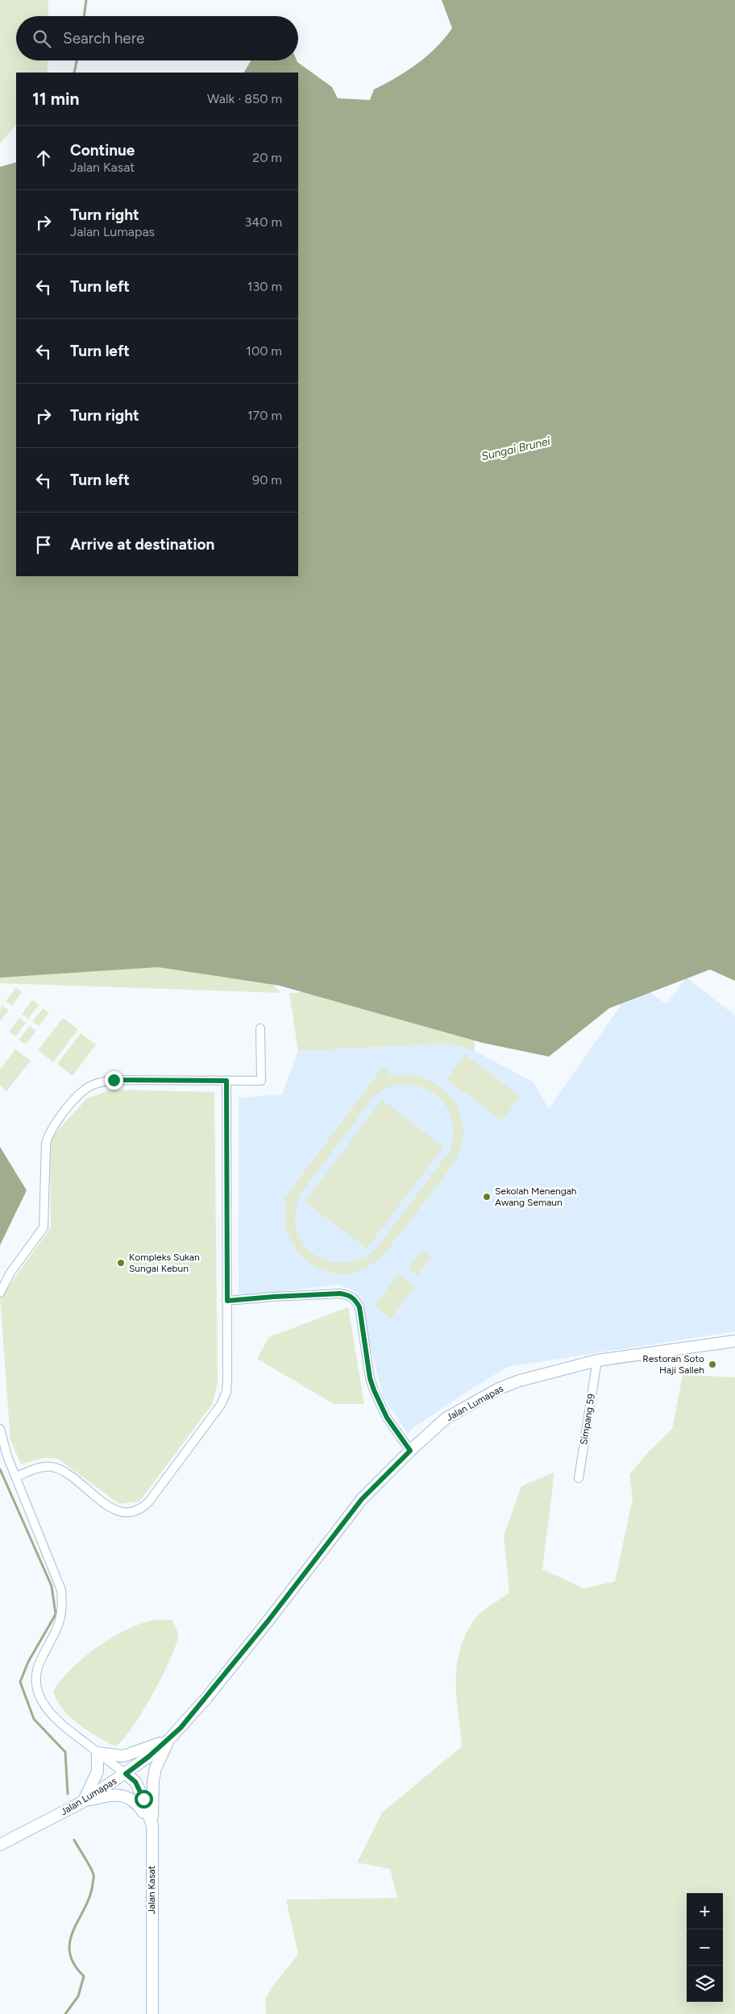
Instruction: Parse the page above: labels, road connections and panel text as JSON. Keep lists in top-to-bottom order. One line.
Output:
{"streets":{"main road":["Jalan Lumapas","Jalan Kasat"],"street":["Simpang 59"]},"crossings":[["Jalan Lumapas","Simpang 59"],["Jalan Lumapas","Jalan Kasat"]],"water":["Sungai Brunei"],"places":["Sekolah Menengah Awang Semaun","Kompleks Sukan Sungai Kebun","Restoran Soto Haji Salleh"],"page":{"search":"Search here","heading":["11 min","Walk · 850 m"],"list":[["Continue","Jalan Kasat","20 m"],["Turn right","Jalan Lumapas","340 m"],["Turn left","130 m"],["Turn left","100 m"],["Turn right","170 m"],["Turn left","90 m"],"Arrive at destination"],"map_buttons":["+","−"]}}
